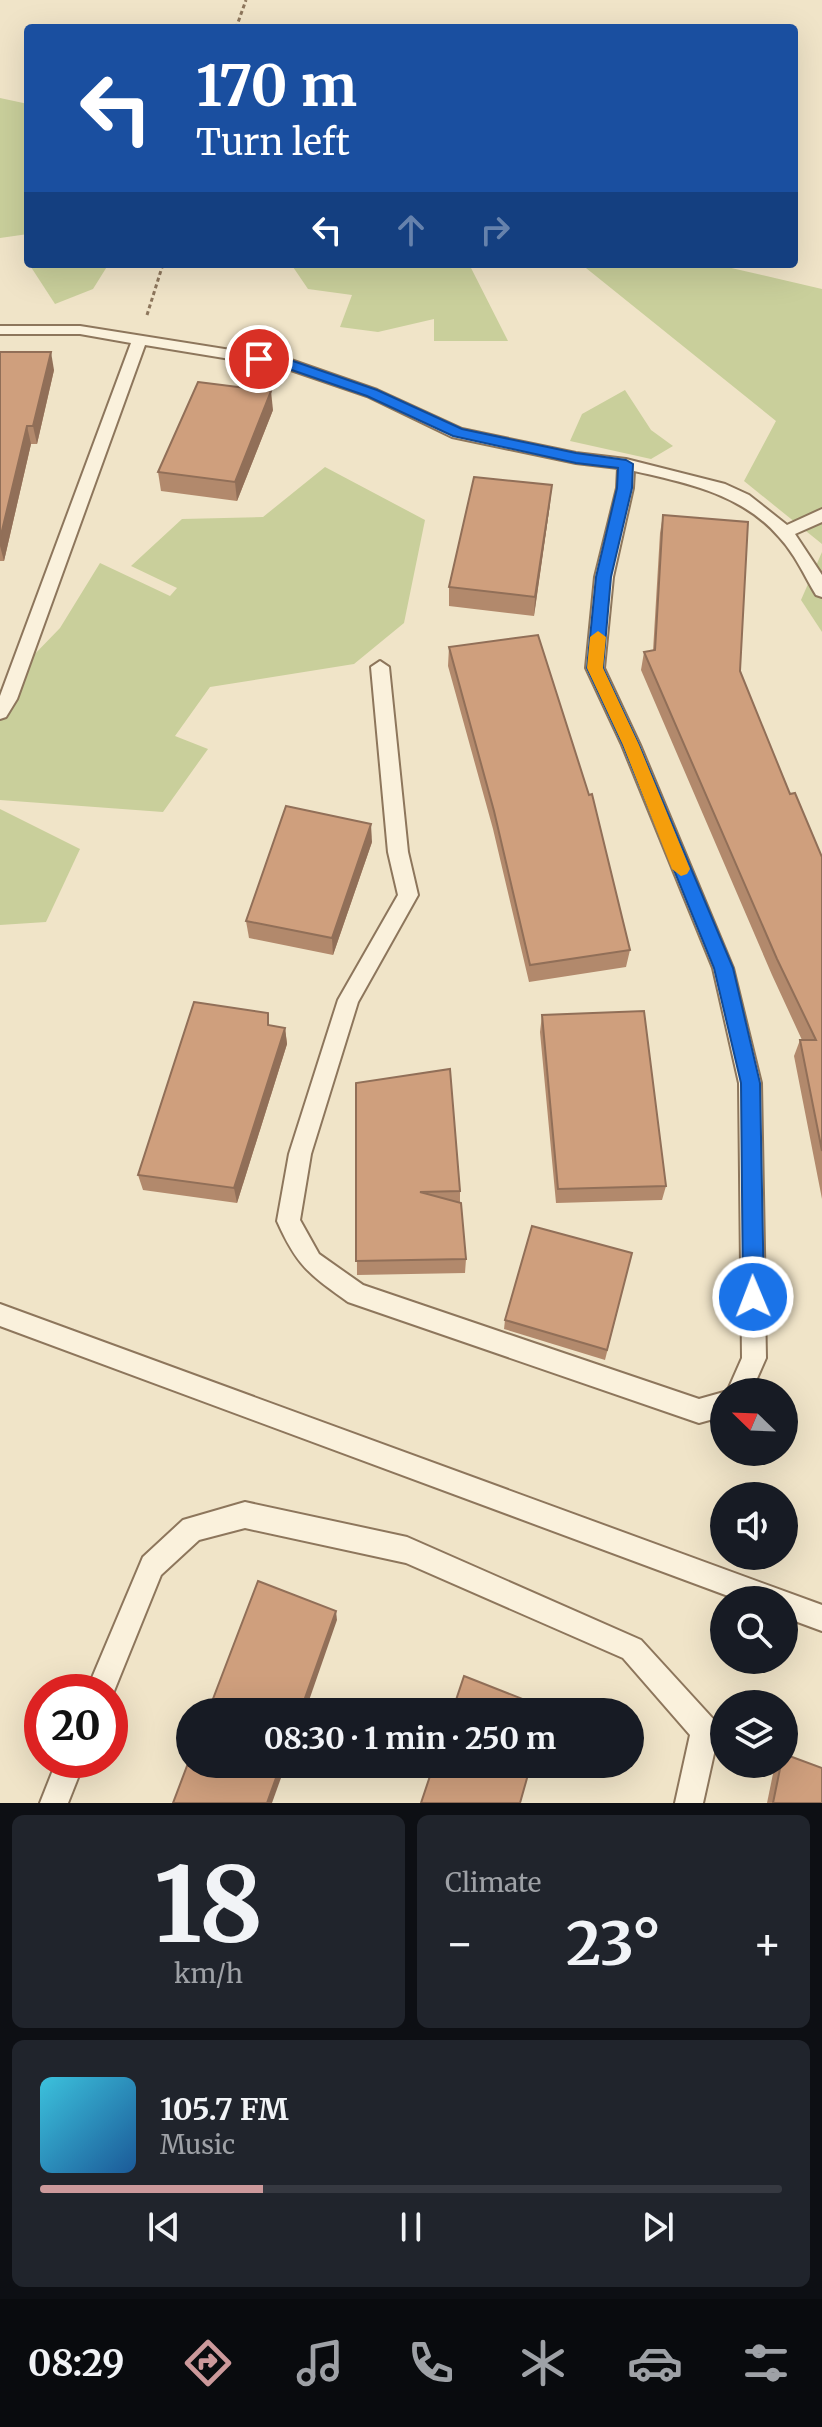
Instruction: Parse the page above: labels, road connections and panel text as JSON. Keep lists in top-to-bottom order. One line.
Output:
{"north":"top left","page":{"turn":["170 m","Turn left"],"limit":"20","trip":"08:30 · 1 min · 250 m","tile":[["18","km/h"],"Climate"],"heat":["−","23°","+"],"song":["105.7 FM","Music"],"tabs":"08:29"}}
